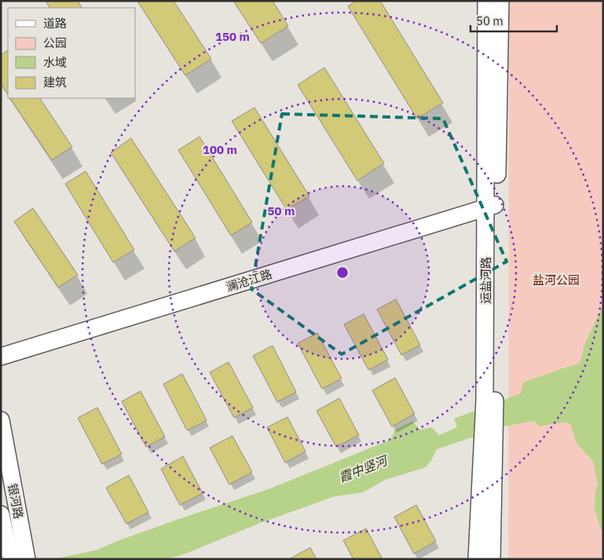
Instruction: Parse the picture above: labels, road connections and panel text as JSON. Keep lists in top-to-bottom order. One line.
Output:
{"streets":{"main road":["澜沧江路","运盐河路","银河路"]},"crossings":[["澜沧江路","运盐河路"]],"water":["霞中竖河"],"parks":["盐河公园"],"legend":["道路","公园","水域","建筑"],"scale_bar":"50 m","rings":["150 m","100 m","50 m"]}
